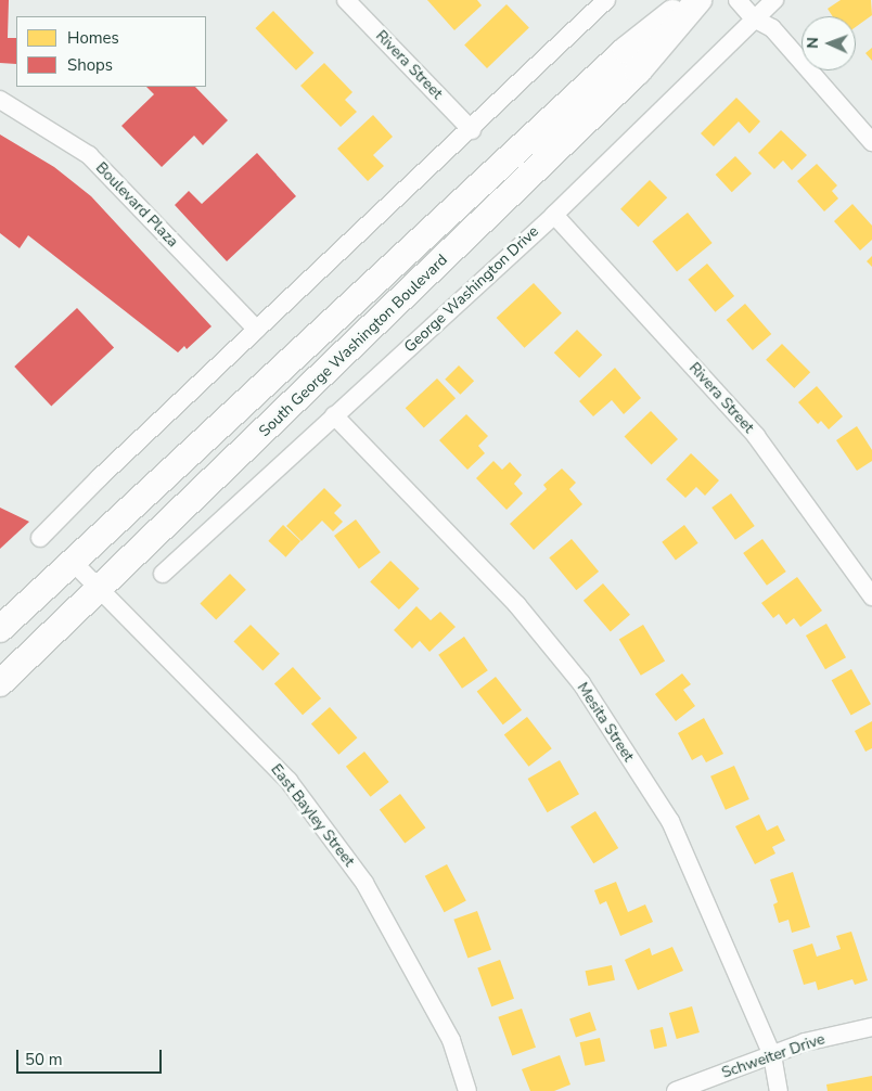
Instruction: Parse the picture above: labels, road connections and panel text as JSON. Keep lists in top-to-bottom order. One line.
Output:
{"streets":{"street":["Rivera Street","Boulevard Plaza","George Washington Drive","South George Washington Boulevard","Mesita Street","East Bayley Street","Schweiter Drive"]},"crossings":[["Rivera Street","George Washington Drive"],["George Washington Drive","Mesita Street"],["South George Washington Boulevard","East Bayley Street"],["Mesita Street","Schweiter Drive"]],"legend":["Homes","Shops"],"scale_bar":"50 m","north":"left"}
